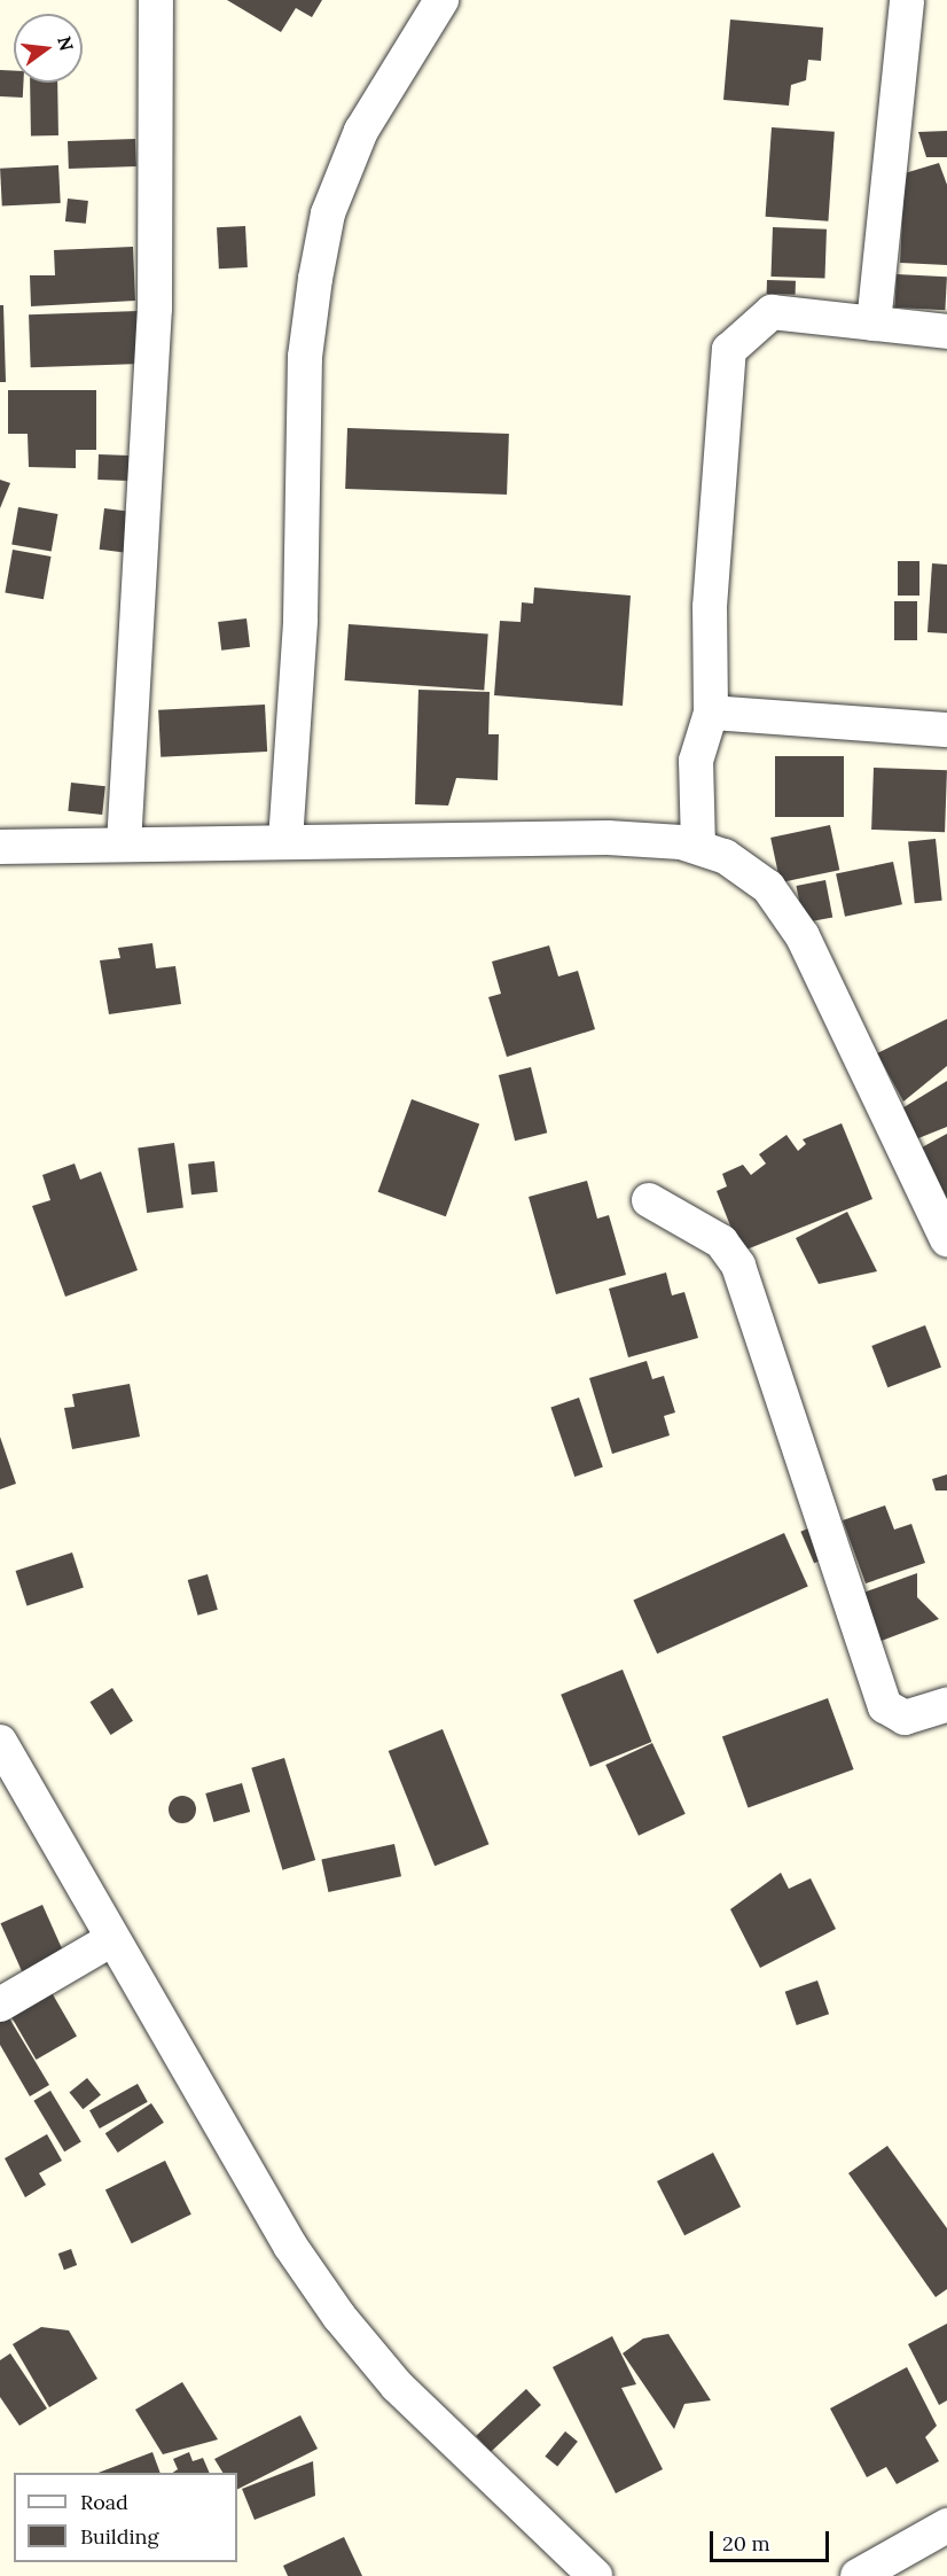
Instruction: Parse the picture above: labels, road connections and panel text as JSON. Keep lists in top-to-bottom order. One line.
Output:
{"legend":["Road","Building"],"scale_bar":"20 m","north":"right"}
